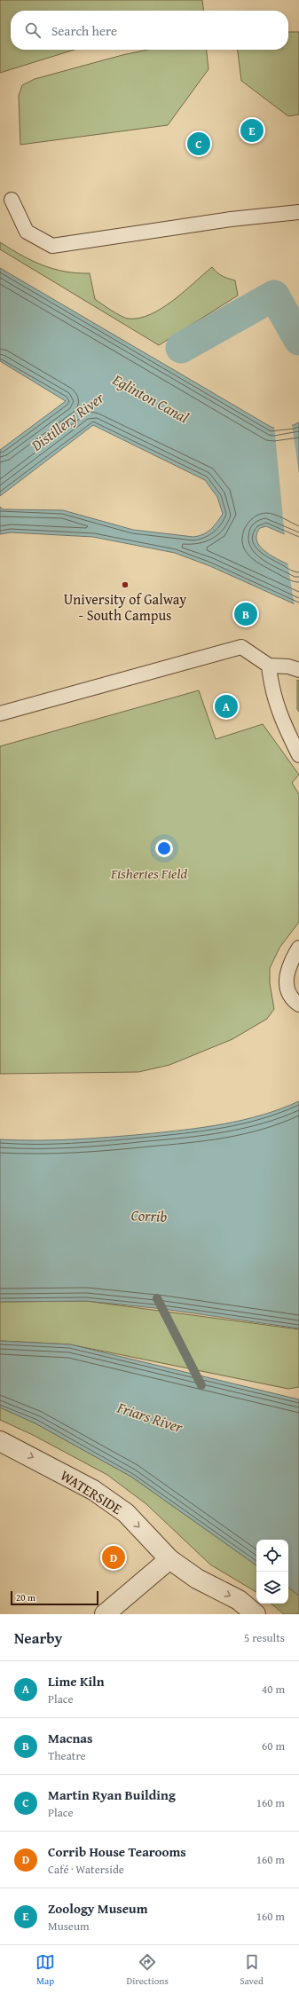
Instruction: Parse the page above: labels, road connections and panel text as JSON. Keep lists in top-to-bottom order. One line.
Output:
{"streets":{"street":["WATERSIDE"]},"one_way":["WATERSIDE"],"water":["Eglinton Canal","Distillery River","Corrib","Friars River"],"parks":["Fisheries Field"],"places":["University of Galway - South Campus"],"scale_bar":"20 m","page":{"search":"Search here","pins":["E","C","B","A","D"],"scale":"20 m","heading":["Nearby","5 results"],"list":[{"mark":"A","name":"Lime Kiln","note":"Place","value":"40 m"},{"mark":"B","name":"Macnas","note":"Theatre","value":"60 m"},{"mark":"C","name":"Martin Ryan Building","note":"Place","value":"160 m"},{"mark":"D","name":"Corrib House Tearooms","note":"Café · Waterside","value":"160 m"},{"mark":"E","name":"Zoology Museum","note":"Museum","value":"160 m"}],"nav":["Map","Directions","Saved"]}}
